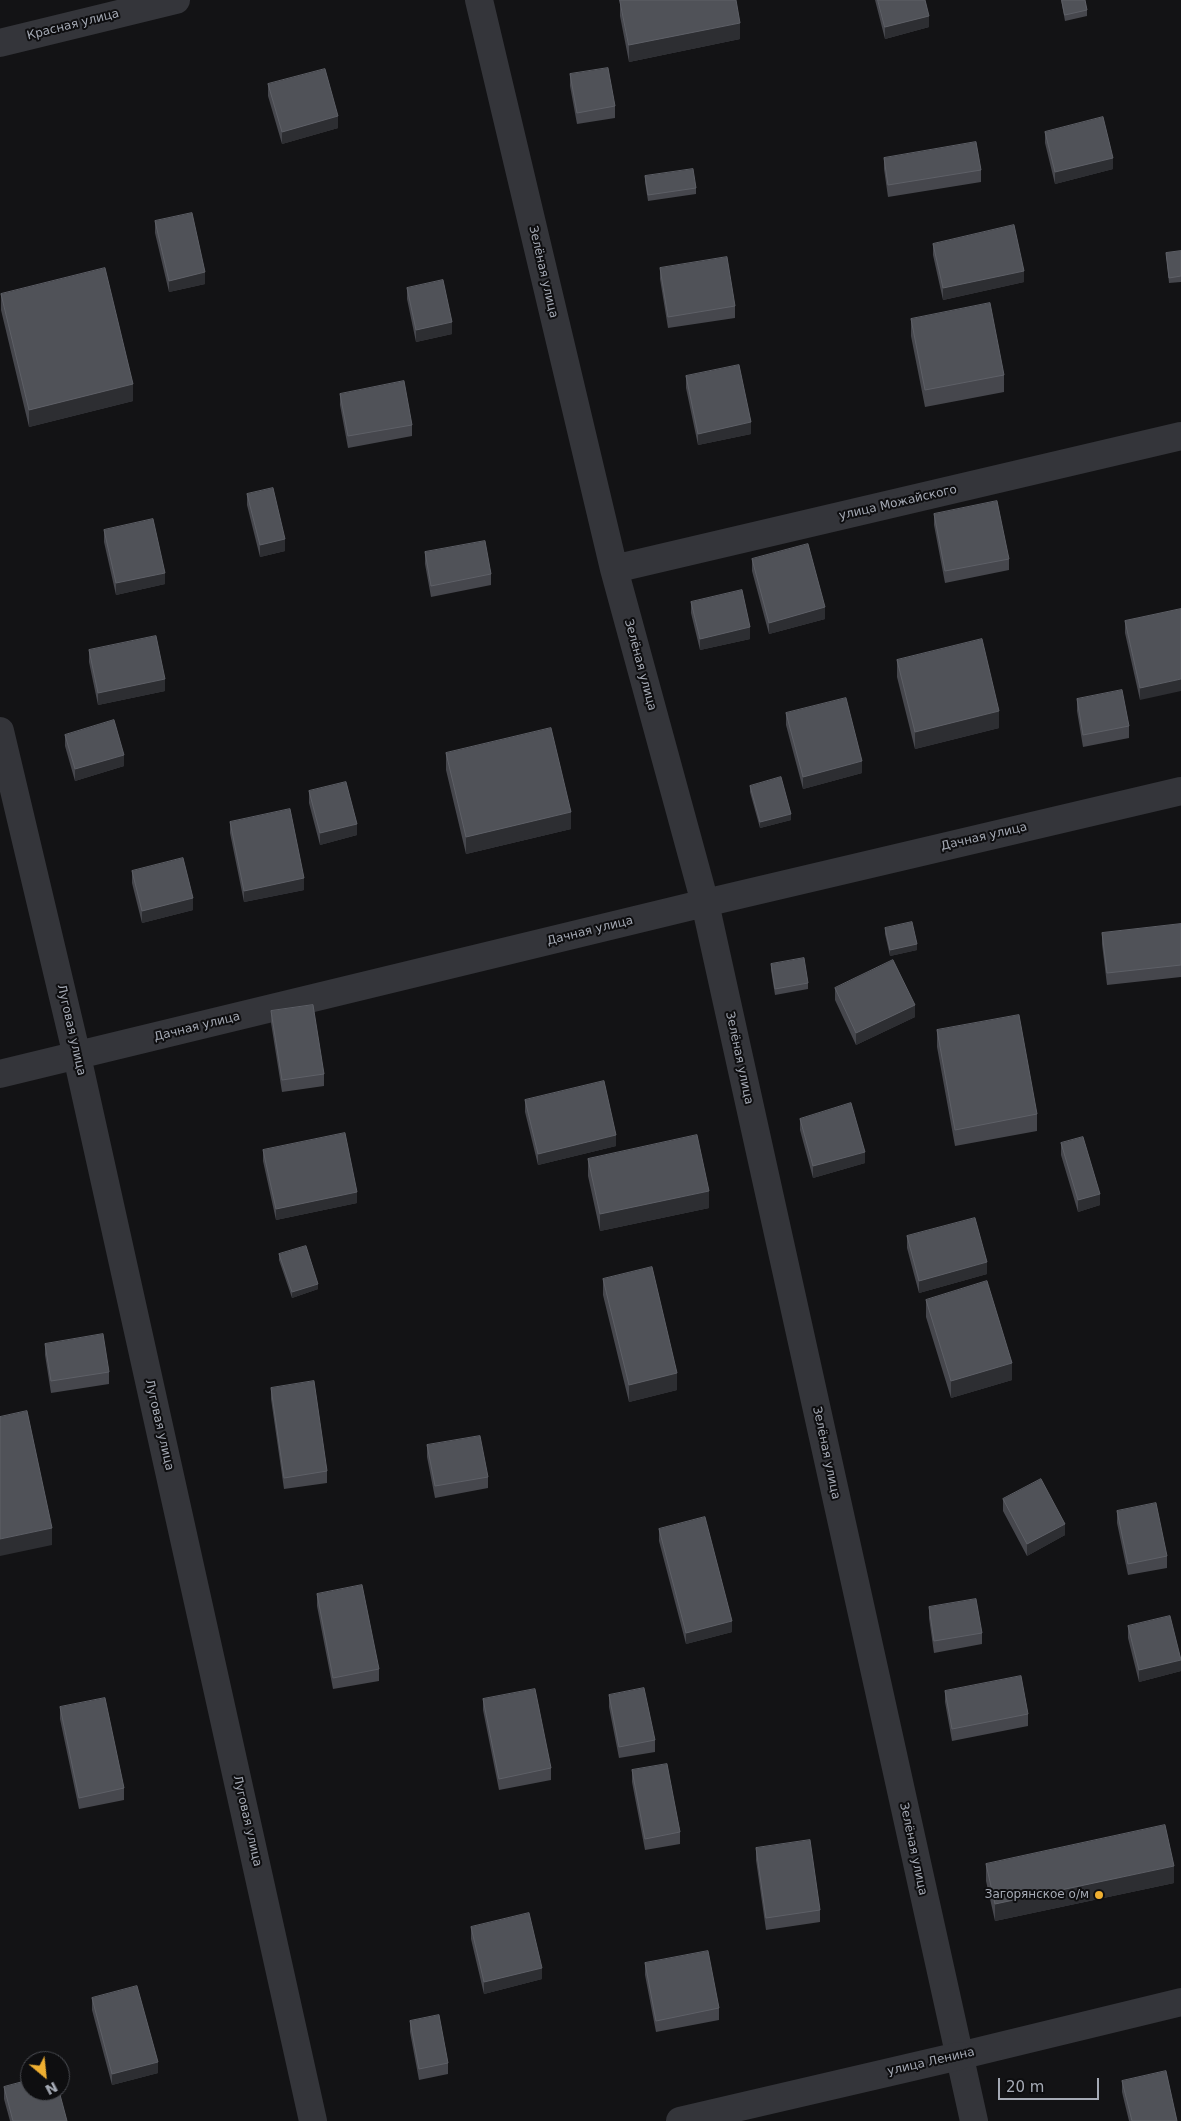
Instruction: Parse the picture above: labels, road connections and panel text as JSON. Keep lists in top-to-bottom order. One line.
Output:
{"streets":{"street":["Красная улица","Зелёная улица","улица Можайского","Дачная улица","Луговая улица","улица Ленина"]},"crossings":[["Зелёная улица","улица Можайского"],["Зелёная улица","Дачная улица"],["Зелёная улица","улица Ленина"],["Дачная улица","Луговая улица"]],"places":["Загорянское о/м"],"scale_bar":"20 m","north":"bottom right"}
